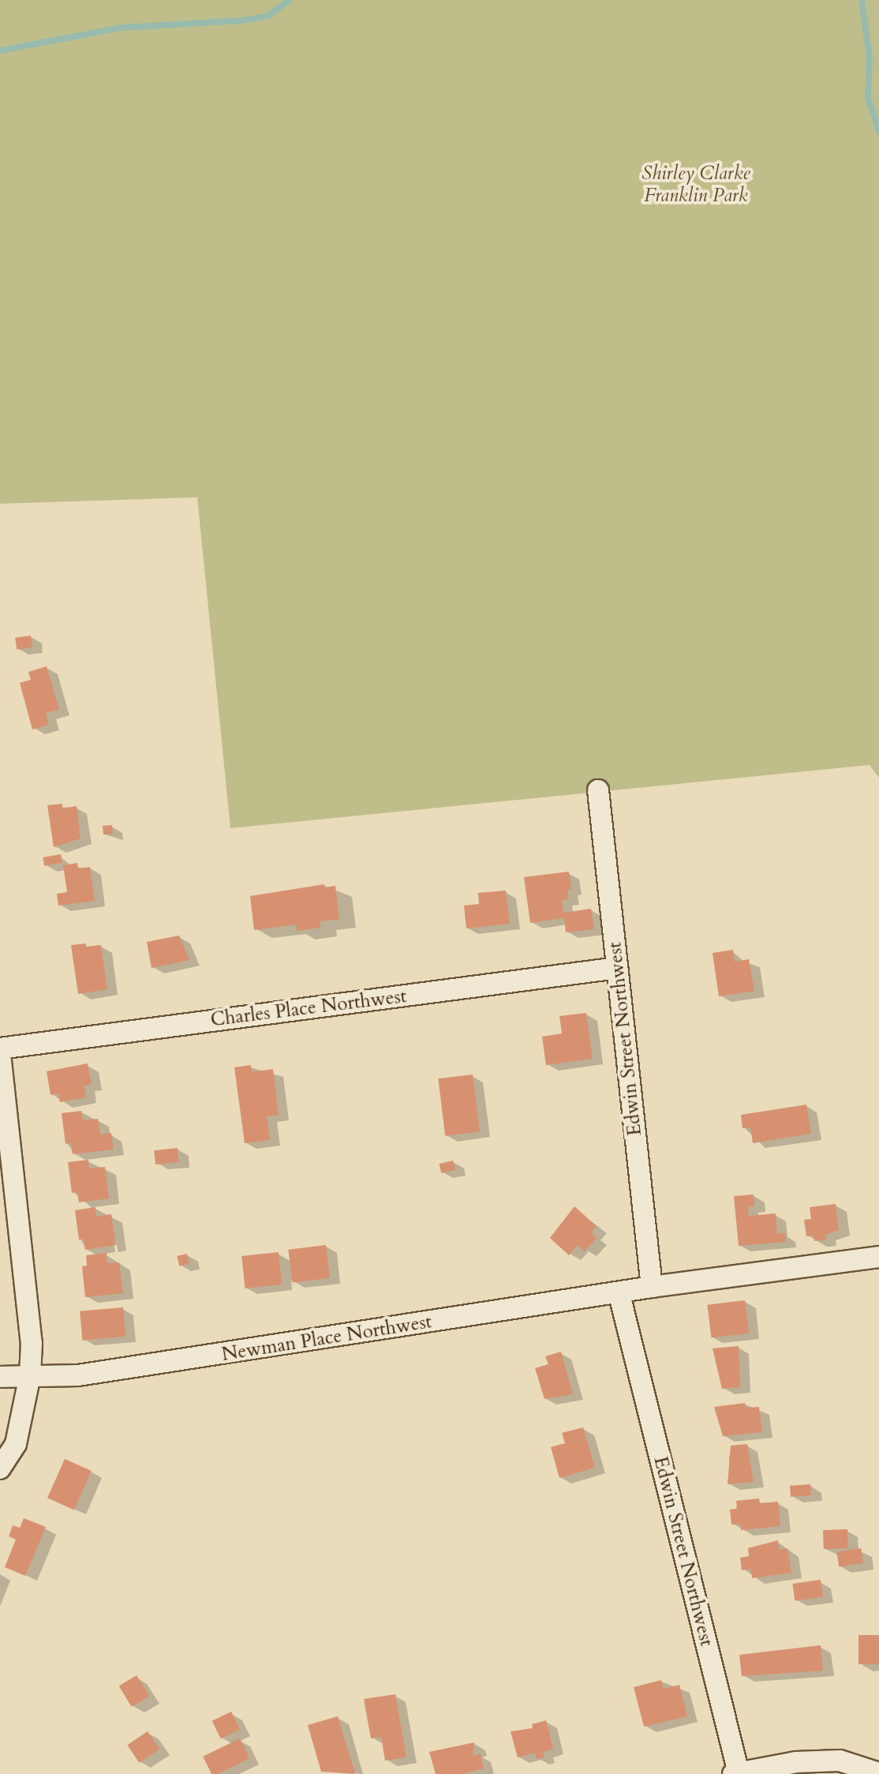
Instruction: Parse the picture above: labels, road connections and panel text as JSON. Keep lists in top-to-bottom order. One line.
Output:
{"streets":{"street":["Charles Place Northwest","Edwin Street Northwest","Newman Place Northwest"]},"crossings":[["Charles Place Northwest","Edwin Street Northwest"],["Edwin Street Northwest","Newman Place Northwest"]],"parks":["Shirley Clarke Franklin Park"]}
